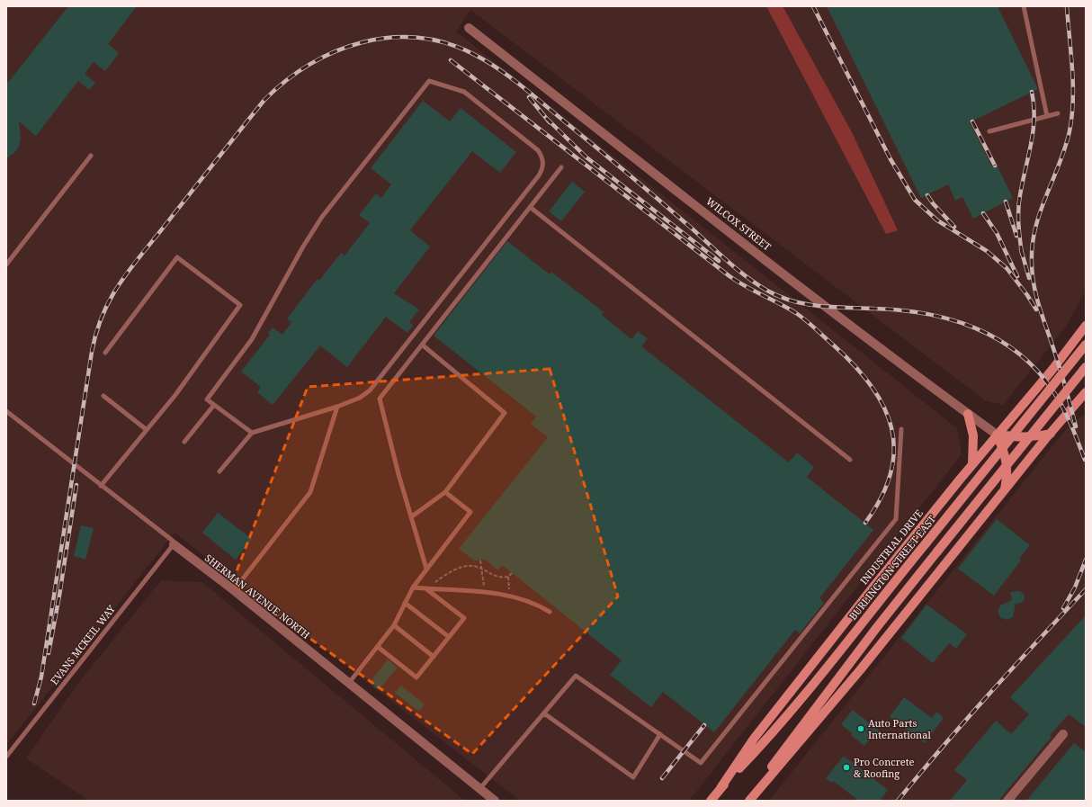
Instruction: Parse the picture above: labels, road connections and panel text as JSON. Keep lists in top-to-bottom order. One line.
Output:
{"streets":{"street":["WILCOX STREET","INDUSTRIAL DRIVE","BURLINGTON STREET EAST","SHERMAN AVENUE NORTH"],"lane":["EVANS MCKEIL WAY"]},"crossings":[["WILCOX STREET","INDUSTRIAL DRIVE"],["INDUSTRIAL DRIVE","BURLINGTON STREET EAST"],["SHERMAN AVENUE NORTH","EVANS MCKEIL WAY"]],"places":["Auto Parts International","Pro Concrete & Roofing"]}
